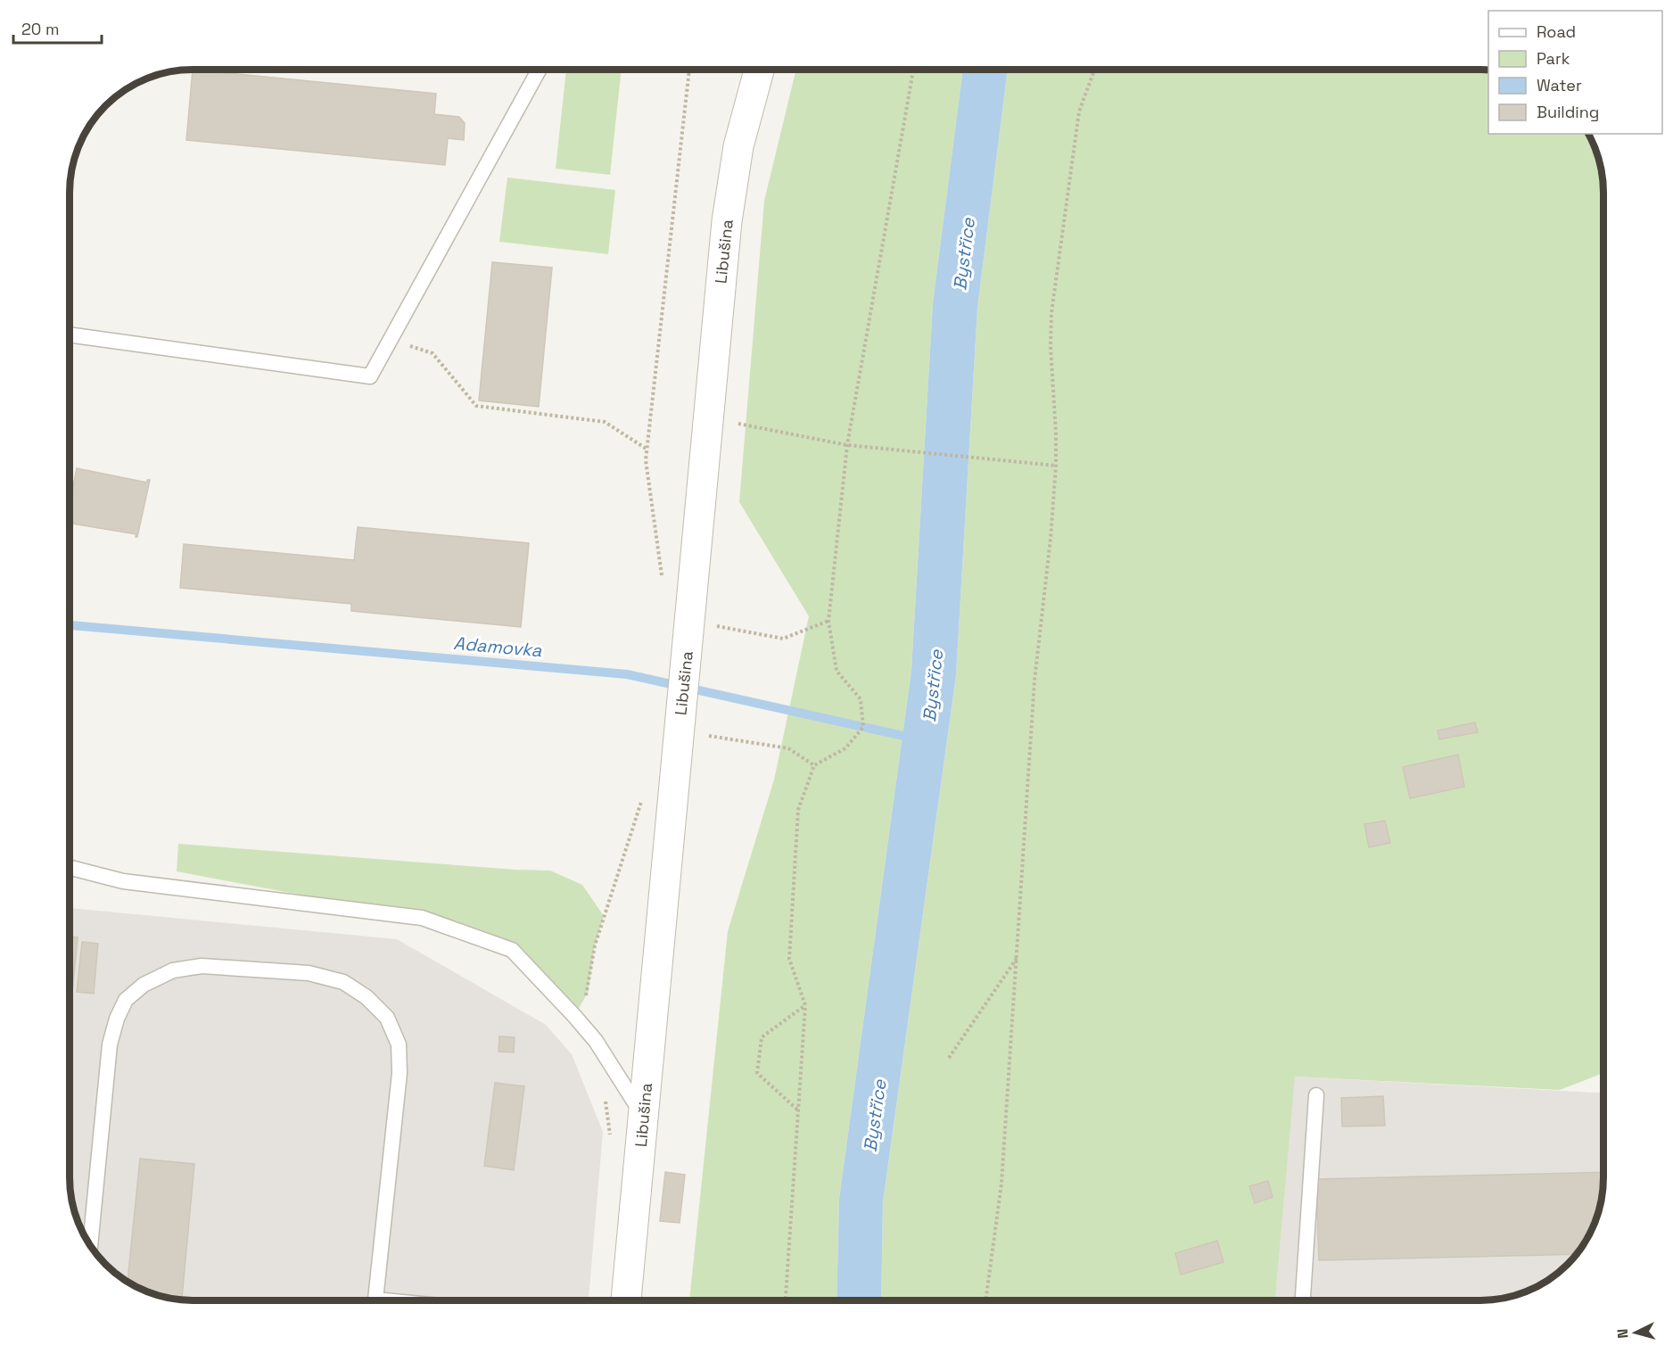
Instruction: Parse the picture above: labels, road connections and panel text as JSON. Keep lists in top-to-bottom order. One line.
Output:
{"streets":{"street":["Libušina"]},"water":["Bystřice","Adamovka"],"legend":["Road","Park","Water","Building"],"scale_bar":"20 m","north":"left"}
